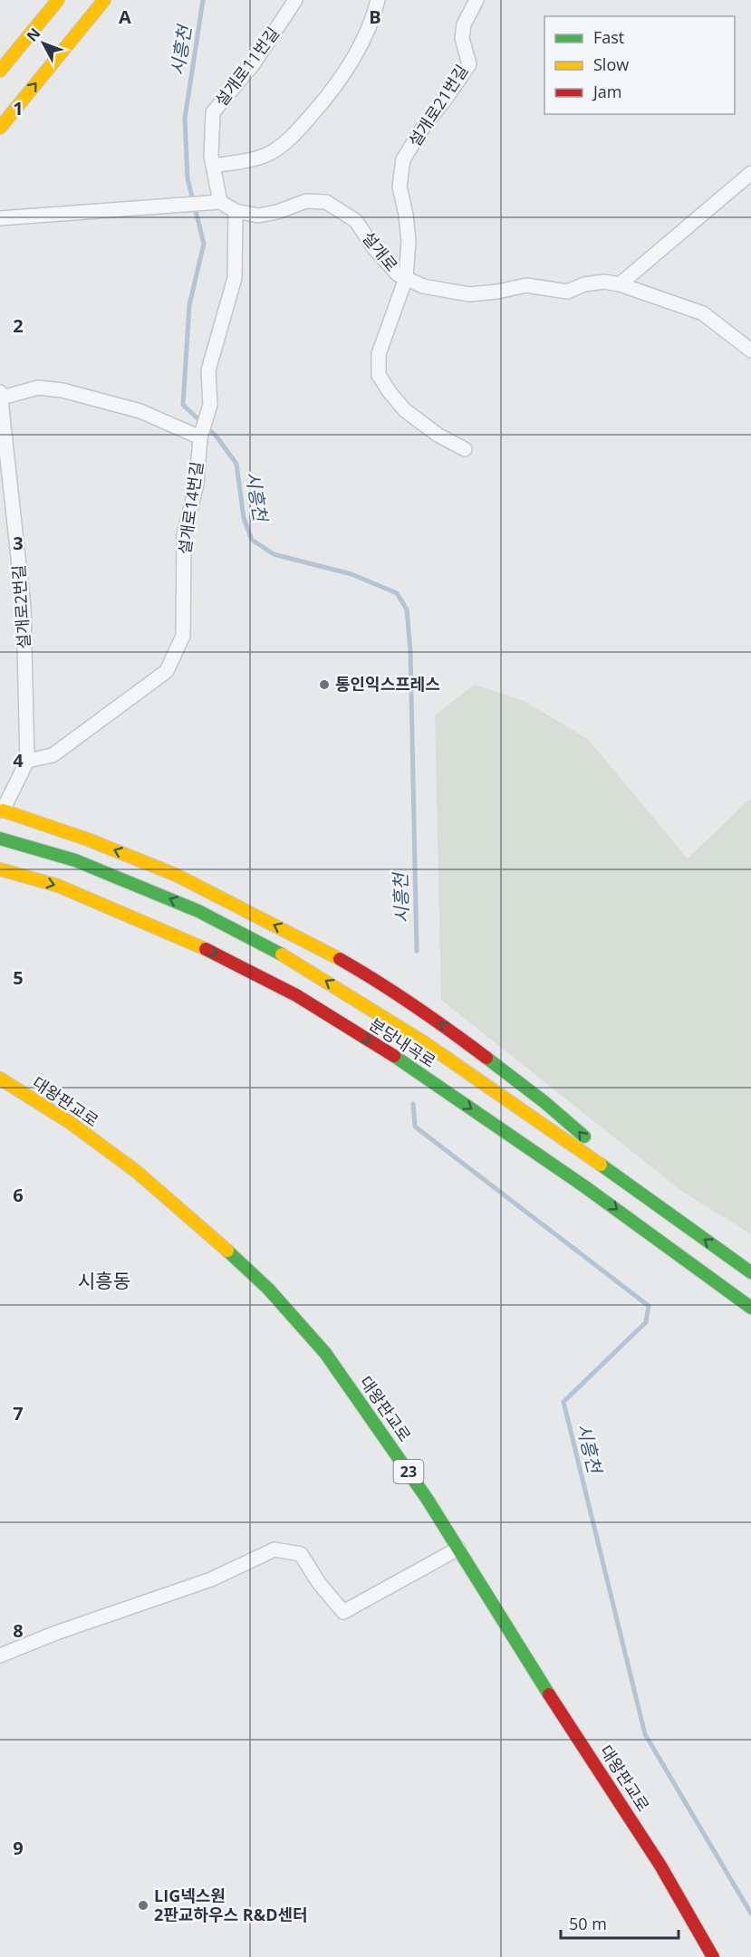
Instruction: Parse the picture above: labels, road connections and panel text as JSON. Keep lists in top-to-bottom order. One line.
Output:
{"streets":{"main road":["분당내곡로","대왕판교로","23"],"street":["설개로11번길","설개로21번길","설개로","설개로14번길","설개로2번길"]},"crossings":[["설개로11번길","설개로"],["설개로21번길","설개로"],["설개로","설개로14번길"],["설개로14번길","설개로2번길"]],"districts":["시흥동"],"water":["시흥천"],"places":["통인익스프레스","LIG넥스원 2판교하우스 R&D센터"],"legend":["Fast","Slow","Jam"],"scale_bar":"50 m","north":"top left","grid":{"columns":["A","B"],"rows":["1","2","3","4","5","6","7","8","9"]}}
